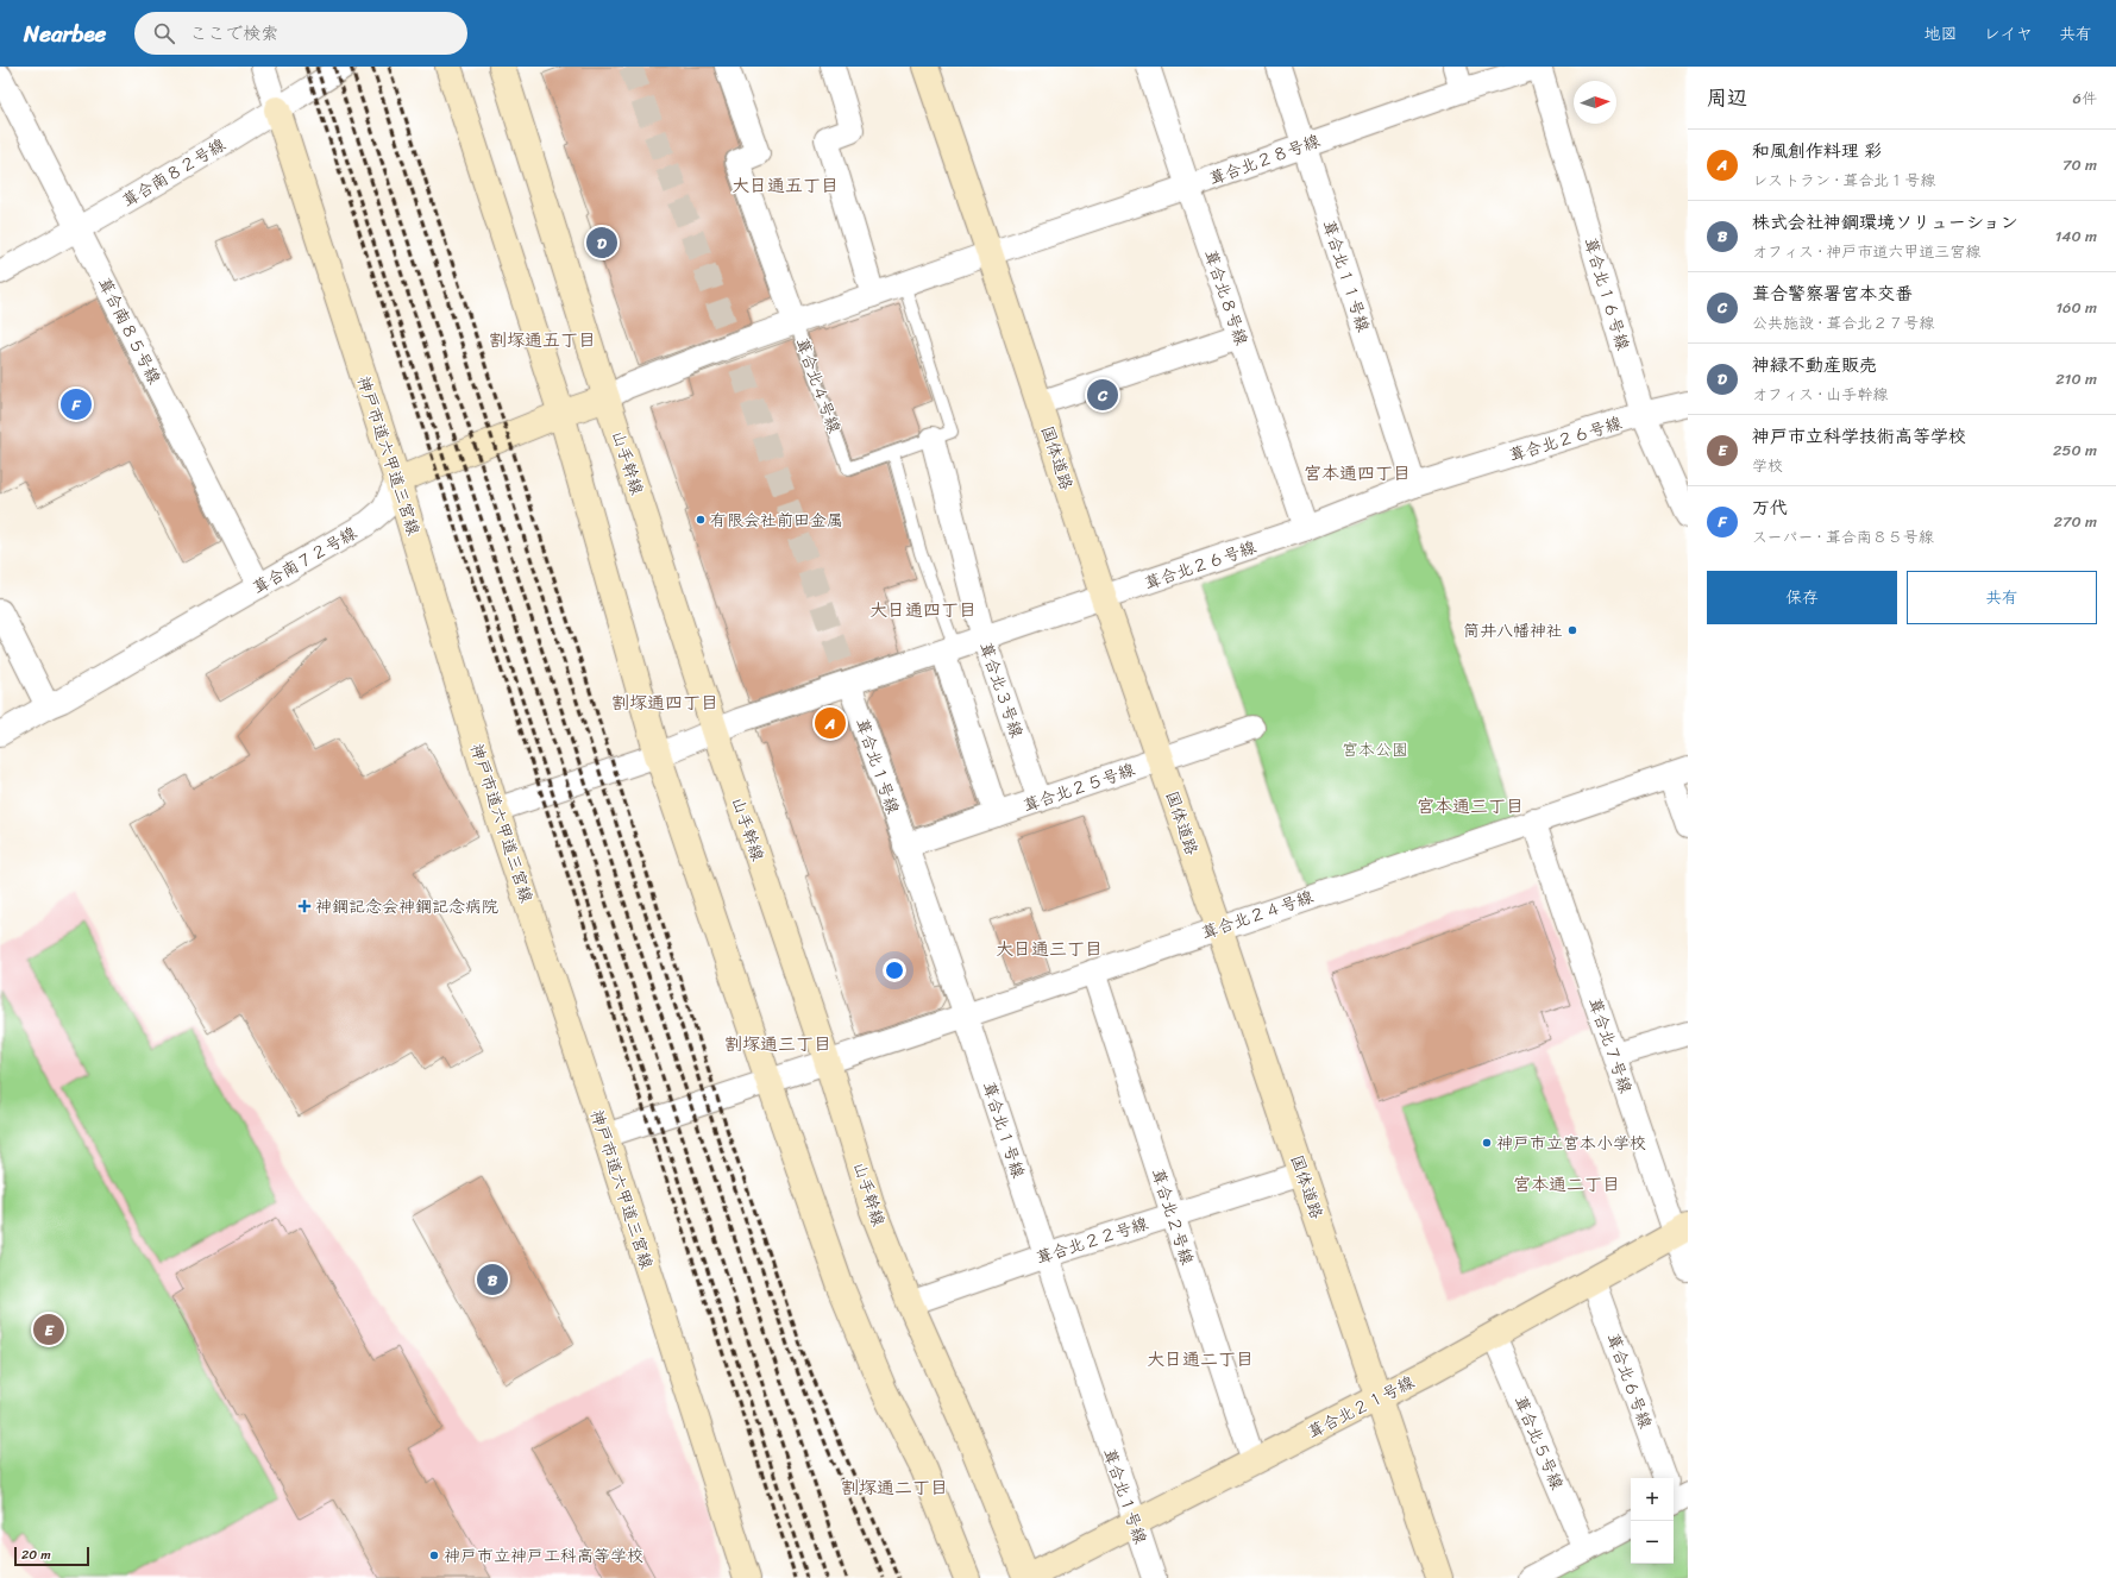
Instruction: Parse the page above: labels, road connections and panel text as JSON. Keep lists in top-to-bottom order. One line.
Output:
{"streets":{"street":["葺合北２８号線","葺合南８２号線","葺合北１１号線","葺合北１６号線","葺合北８号線","葺合南８５号線","葺合北４号線","葺合北２６号線","神戸市道六甲道三宮線","国体道路","山手幹線","葺合南７２号線","葺合北３号線","葺合北１号線","葺合北２５号線","葺合北２４号線","葺合北７号線","葺合北２号線","葺合北２２号線","葺合北６号線","葺合北２１号線","葺合北５号線"]},"crossings":[["葺合北２８号線","葺合北１１号線"],["葺合北２８号線","葺合北１６号線"],["葺合北２８号線","葺合北８号線"],["葺合北２８号線","葺合北４号線"],["葺合北２８号線","国体道路"],["葺合北２８号線","山手幹線"],["葺合南８２号線","葺合南８５号線"],["葺合南８２号線","神戸市道六甲道三宮線"],["葺合北１１号線","葺合北２６号線"],["葺合北１６号線","葺合北２６号線"],["葺合北８号線","葺合北２６号線"],["葺合南８５号線","葺合南７２号線"],["葺合北４号線","葺合北３号線"],["葺合北２６号線","神戸市道六甲道三宮線"],["葺合北２６号線","国体道路"],["葺合北２６号線","山手幹線"],["葺合北２６号線","葺合北３号線"],["葺合北２６号線","葺合北１号線"],["神戸市道六甲道三宮線","葺合南７２号線"],["神戸市道六甲道三宮線","葺合北２４号線"],["国体道路","葺合北２５号線"],["国体道路","葺合北２４号線"],["国体道路","葺合北２２号線"],["国体道路","葺合北２１号線"],["山手幹線","葺合北２４号線"],["山手幹線","葺合北２２号線"],["山手幹線","葺合北２１号線"],["葺合北３号線","葺合北２５号線"],["葺合北１号線","葺合北２５号線"],["葺合北１号線","葺合北２４号線"],["葺合北１号線","葺合北２２号線"],["葺合北１号線","葺合北２１号線"],["葺合北２４号線","葺合北７号線"],["葺合北２４号線","葺合北２号線"],["葺合北７号線","葺合北２１号線"],["葺合北２号線","葺合北２２号線"],["葺合北２号線","葺合北２１号線"],["葺合北６号線","葺合北２１号線"],["葺合北２１号線","葺合北５号線"]],"districts":["大日通五丁目","割塚通五丁目","宮本通四丁目","大日通四丁目","割塚通四丁目","宮本通三丁目","大日通三丁目","割塚通三丁目","宮本通二丁目","大日通二丁目","割塚通二丁目"],"parks":["宮本公園"],"places":{"other":["有限会社前田金属","筒井八幡神社","神戸市立宮本小学校","神戸市立神戸工科高等学校"],"health":["神鋼記念会神鋼記念病院"]},"scale_bar":"20 m","north":"right","page":{"header":"Nearbee","search":"ここで検索","nav":["地図","レイヤ","共有"],"heading":["周辺","6件"],"list":[{"mark":"A","name":"和風創作料理 彩","note":"レストラン · 葺合北１号線","value":"70 m"},{"mark":"B","name":"株式会社神鋼環境ソリューション","note":"オフィス · 神戸市道六甲道三宮線","value":"140 m"},{"mark":"C","name":"葺合警察署宮本交番","note":"公共施設 · 葺合北２７号線","value":"160 m"},{"mark":"D","name":"神緑不動産販売","note":"オフィス · 山手幹線","value":"210 m"},{"mark":"E","name":"神戸市立科学技術高等学校","note":"学校","value":"250 m"},{"mark":"F","name":"万代","note":"スーパー · 葺合南８５号線","value":"270 m"}],"pins":["D","C","F","A","B","E"],"buttons":["保存","共有"],"map_buttons":["+","−"],"scale":"20 m"}}
